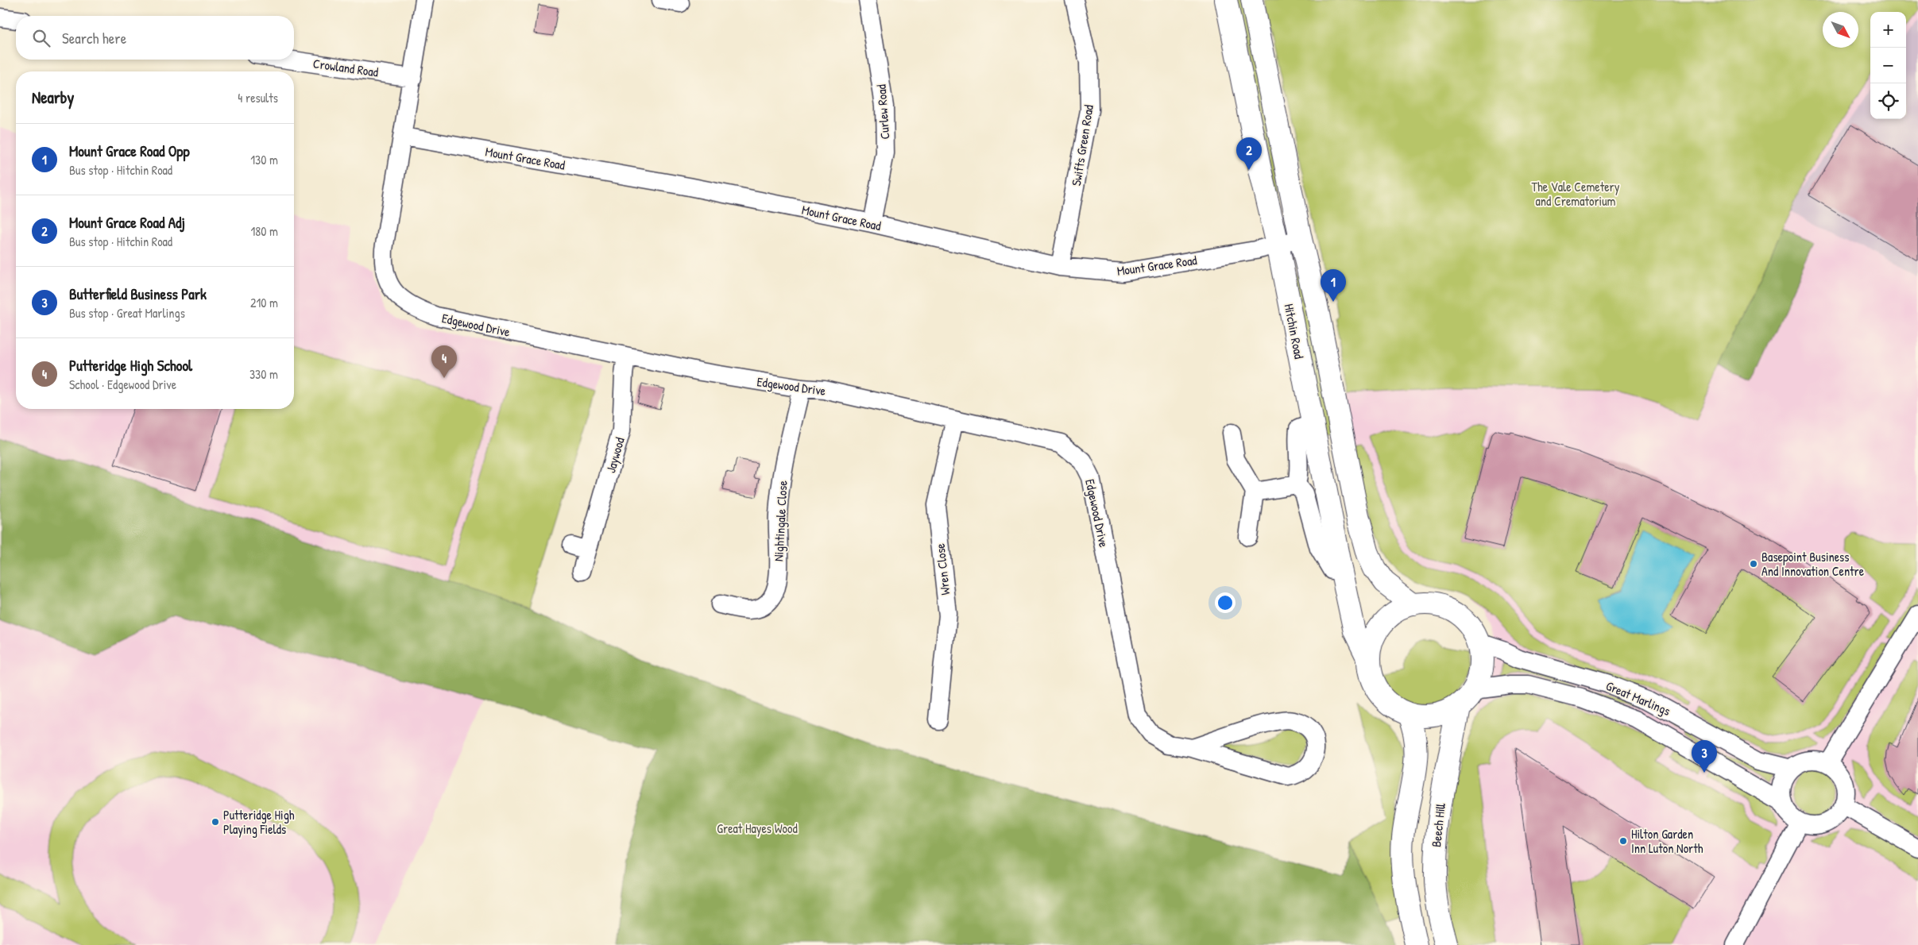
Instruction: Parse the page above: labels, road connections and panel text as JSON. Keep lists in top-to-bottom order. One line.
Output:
{"streets":{"main road":["Hitchin Road","Beech Hill"],"street":["Crowland Road","Curlew Road","Swifts Green Road","Mount Grace Road","Edgewood Drive","Jaywood","Nightingale Close","Wren Close","Great Marlings"]},"crossings":[["Crowland Road","Edgewood Drive"],["Curlew Road","Mount Grace Road"],["Swifts Green Road","Mount Grace Road"],["Mount Grace Road","Edgewood Drive"],["Mount Grace Road","Hitchin Road"],["Edgewood Drive","Jaywood"],["Edgewood Drive","Nightingale Close"],["Edgewood Drive","Wren Close"],["Hitchin Road","Great Marlings"],["Hitchin Road","Beech Hill"],["Great Marlings","Beech Hill"]],"parks":["The Vale Cemetery and Crematorium","Great Hayes Wood"],"places":["Basepoint Business And Innovation Centre","Putteridge High Playing Fields","Hilton Garden Inn Luton North"],"north":"bottom right","page":{"map_buttons":["+","−"],"search":"Search here","heading":["Nearby","4 results"],"list":[{"mark":"1","name":"Mount Grace Road Opp","note":"Bus stop · Hitchin Road","value":"130 m"},{"mark":"2","name":"Mount Grace Road Adj","note":"Bus stop · Hitchin Road","value":"180 m"},{"mark":"3","name":"Butterfield Business Park","note":"Bus stop · Great Marlings","value":"210 m"},{"mark":"4","name":"Putteridge High School","note":"School · Edgewood Drive","value":"330 m"}],"pins":["2","1","4","3"]}}
